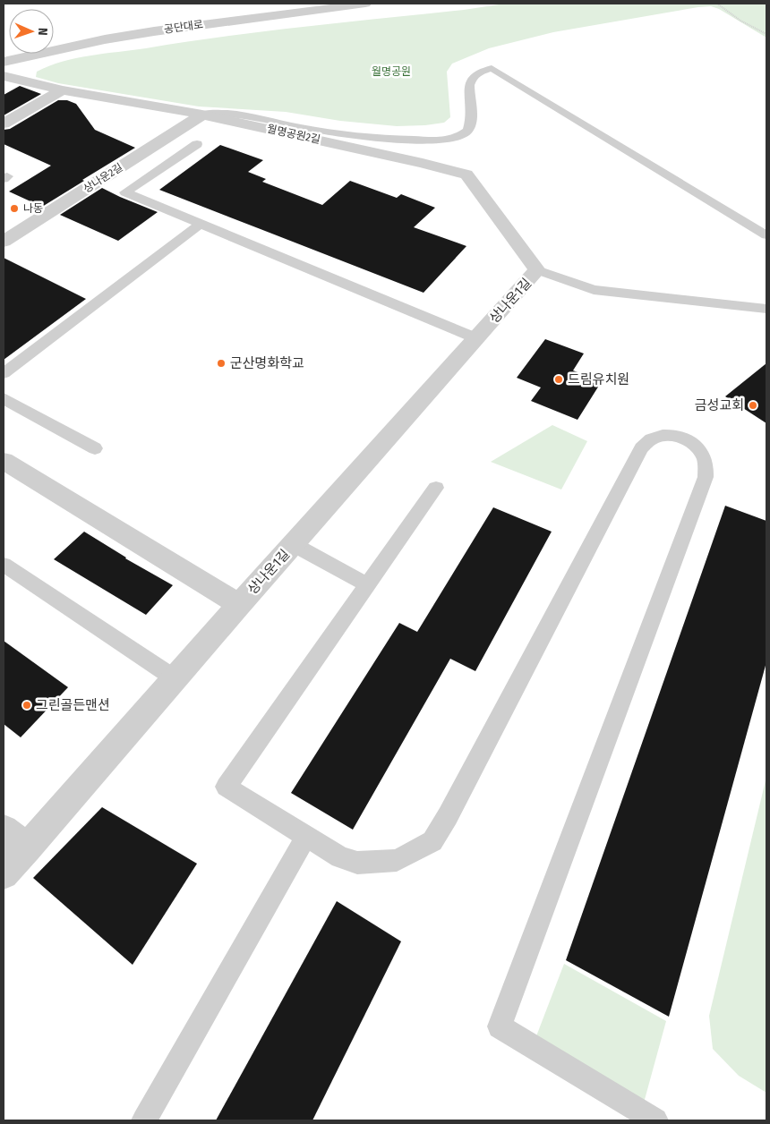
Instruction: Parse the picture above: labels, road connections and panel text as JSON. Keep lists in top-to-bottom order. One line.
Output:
{"streets":{"street":["공단대로","월명공원2길","상나운2길","상나운1길"]},"crossings":[["월명공원2길","상나운2길"],["월명공원2길","상나운1길"]],"parks":["월명공원"],"places":["나동","군산명화학교","드림유치원","금성교회","그린골든맨션"],"north":"right"}
